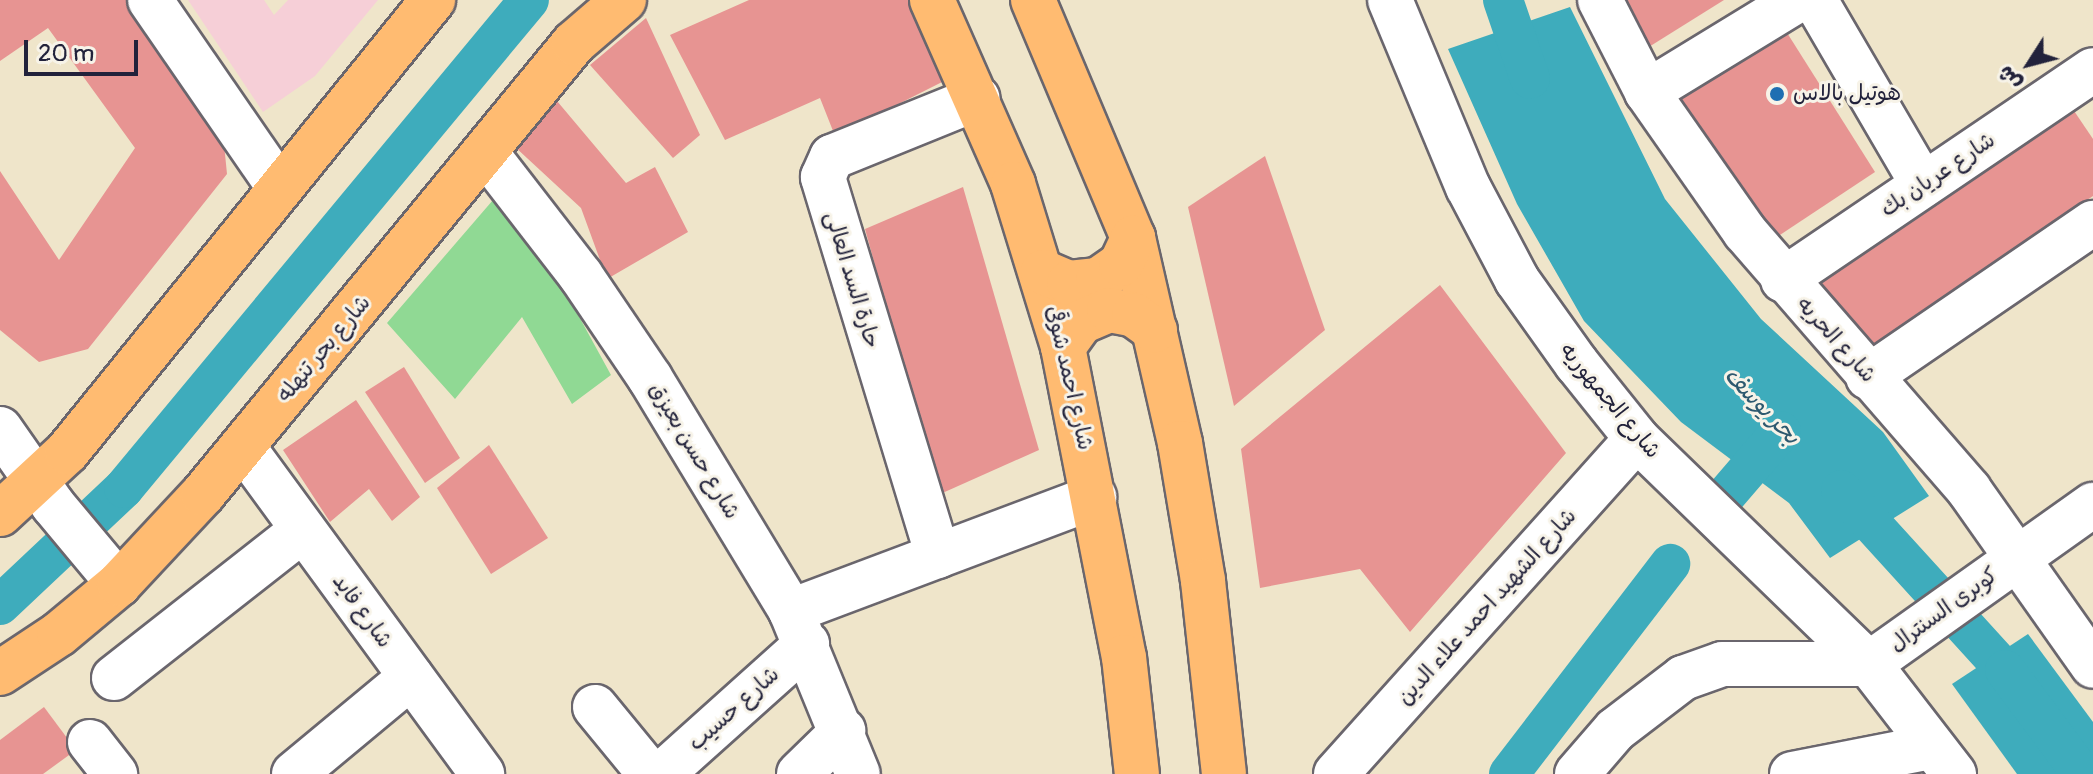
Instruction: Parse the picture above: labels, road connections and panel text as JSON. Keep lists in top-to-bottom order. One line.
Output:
{"streets":{"main road":["شارع بحر تنهله","شارع احمد شوقى"],"street":["شارع عريان بك","حارة السد العالى","شارع الحريه","شارع الجمهوريه","شارع حسن بعيزق","شارع الشهيد احمد علاء الدين","كوبرى السنترال","شارع فايد","شارع حسيب"]},"crossings":[["شارع عريان بك","شارع الحريه"],["حارة السد العالى","شارع احمد شوقى"],["شارع الحريه","كوبرى السنترال"],["شارع بحر تنهله","شارع حسن بعيزق"],["شارع بحر تنهله","شارع فايد"],["شارع الجمهوريه","شارع الشهيد احمد علاء الدين"],["شارع الجمهوريه","كوبرى السنترال"],["شارع حسن بعيزق","شارع حسيب"]],"water":["بحر يوسف"],"places":["هوتيل بالاس"],"scale_bar":"20 m","north":"bottom left"}
